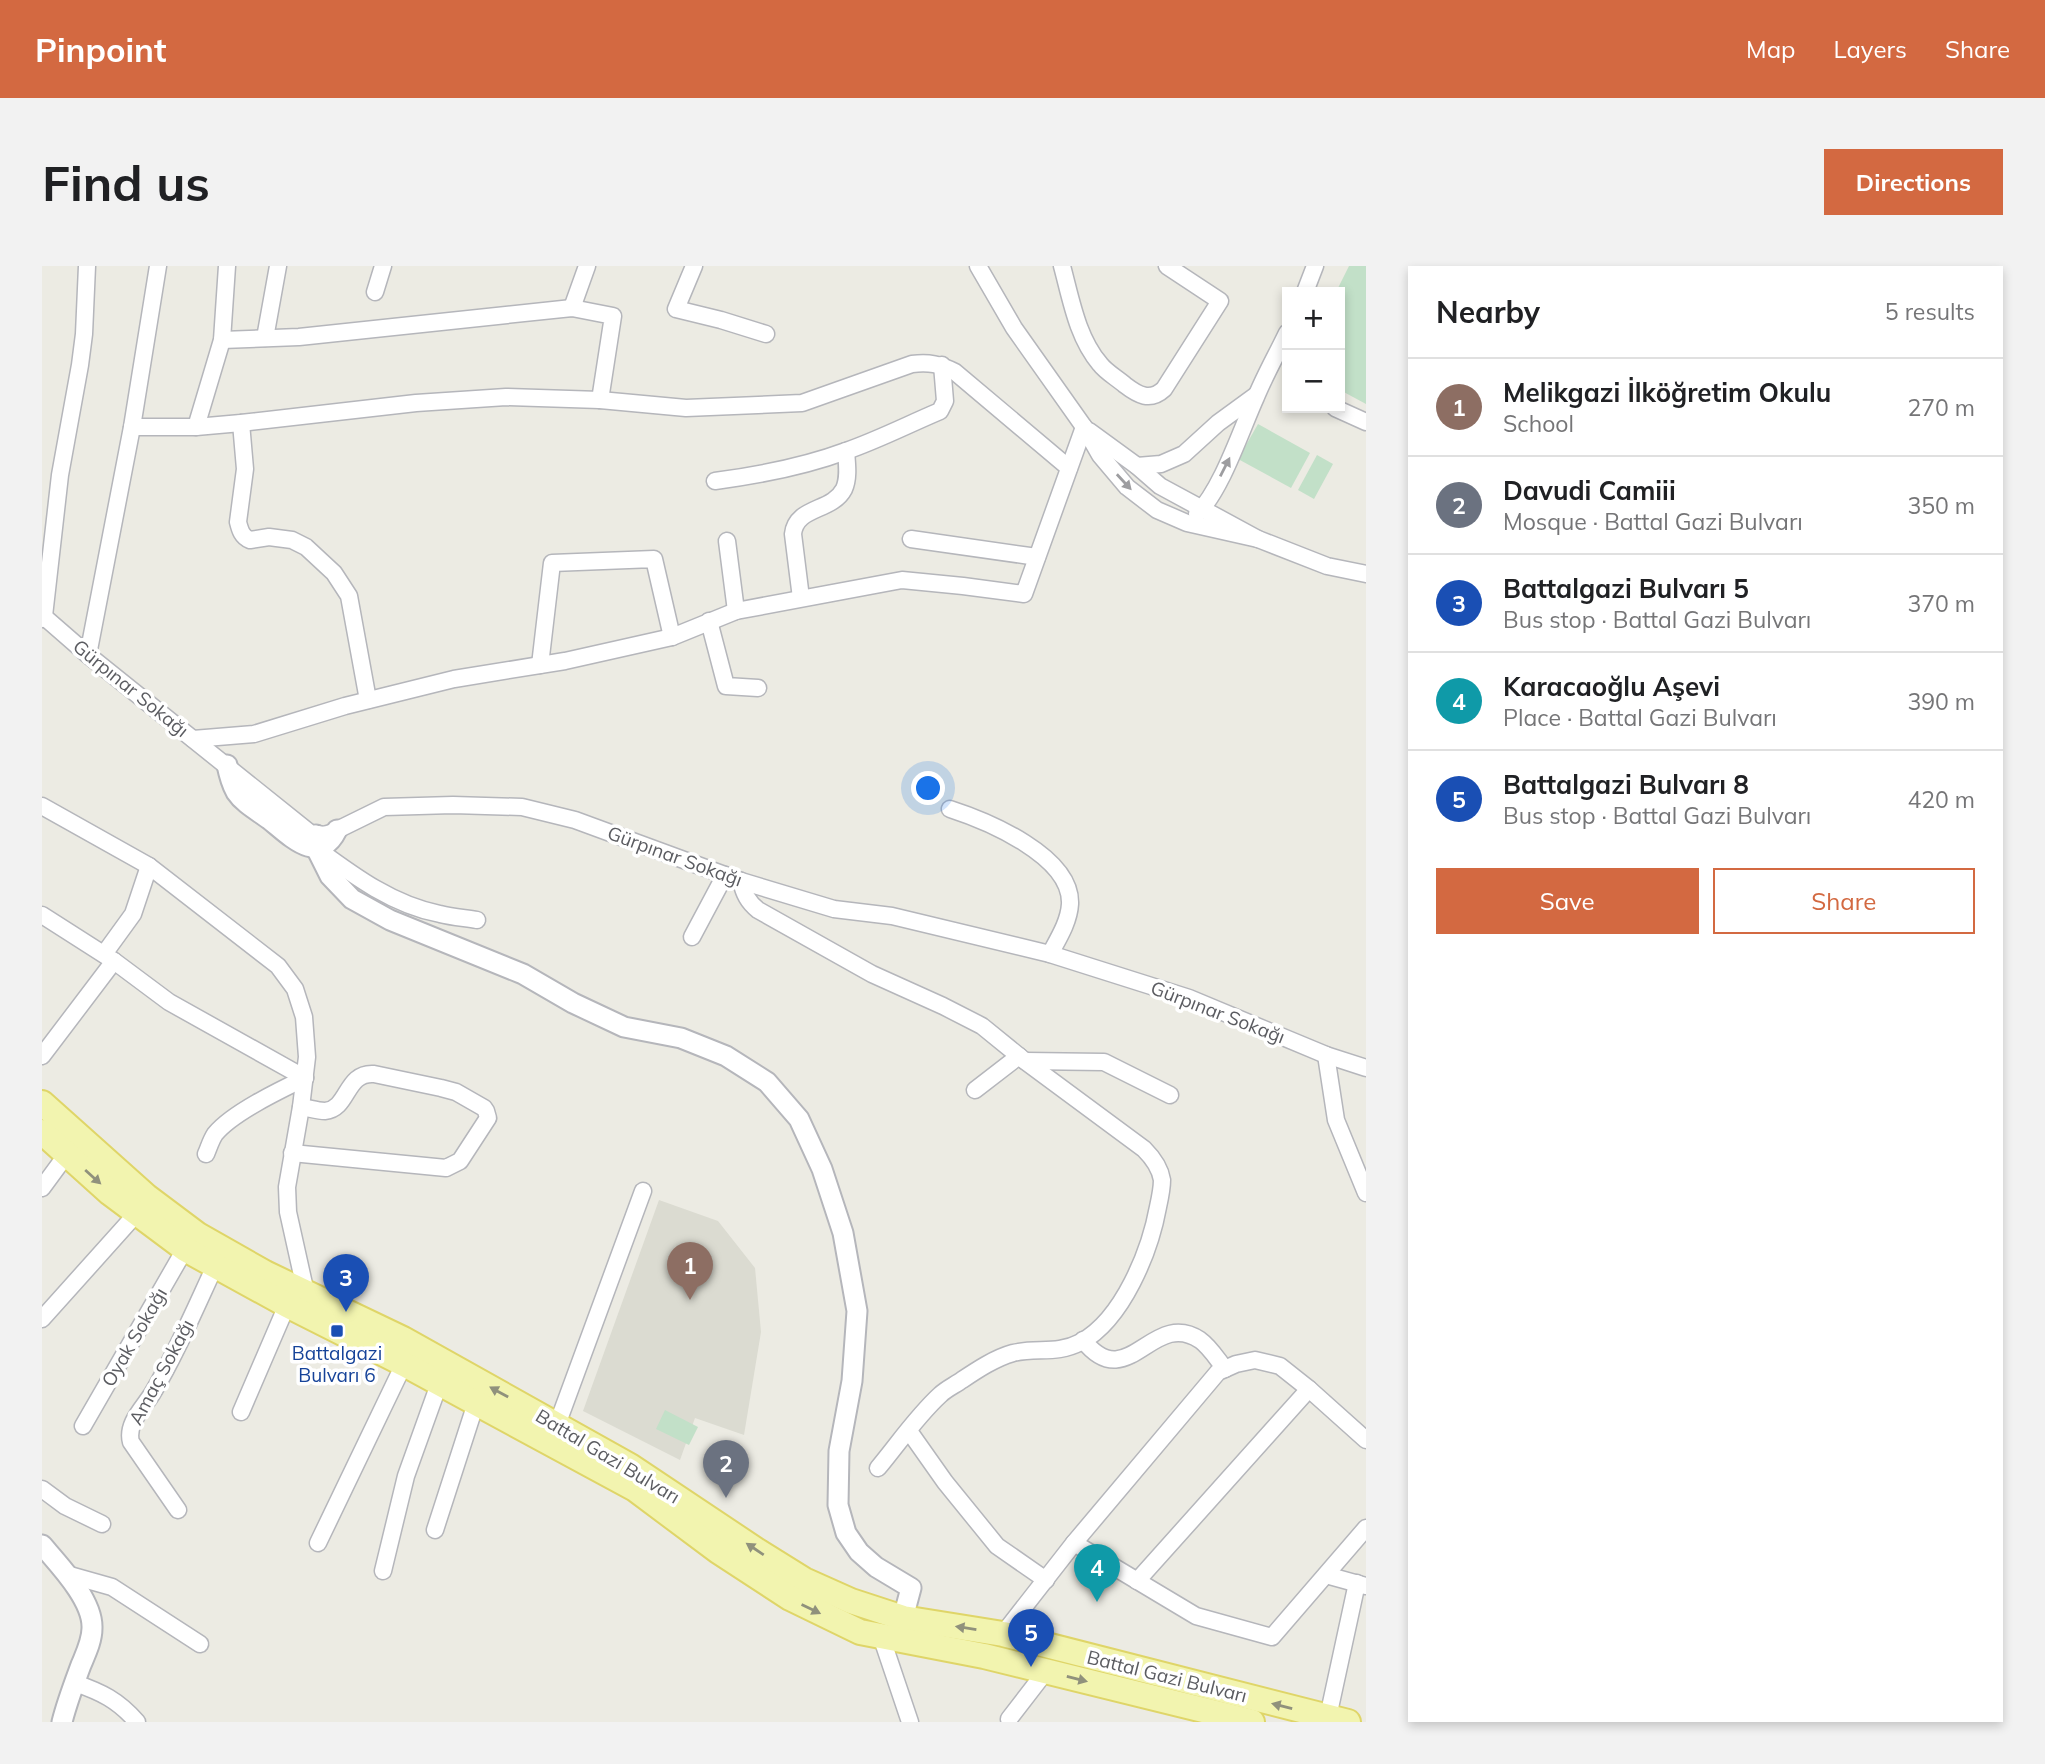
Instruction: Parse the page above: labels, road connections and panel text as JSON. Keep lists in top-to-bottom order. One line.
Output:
{"streets":{"main road":["Battal Gazi Bulvarı"],"street":["Gürpınar Sokağı","Oyak Sokağı","Amaç Sokağı"]},"crossings":[["Oyak Sokağı","Battal Gazi Bulvarı"],["Amaç Sokağı","Battal Gazi Bulvarı"]],"places":{"transit":["Battalgazi Bulvarı 6"]},"page":{"header":"Pinpoint","nav":["Map","Layers","Share"],"buttons":["Directions",["Save","Share"]],"title":"Find us","heading":["Nearby","5 results"],"map_buttons":["+","−"],"list":[{"mark":"1","name":"Melikgazi İlköğretim Okulu","note":"School","value":"270 m"},{"mark":"2","name":"Davudi Camiii","note":"Mosque · Battal Gazi Bulvarı","value":"350 m"},{"mark":"3","name":"Battalgazi Bulvarı 5","note":"Bus stop · Battal Gazi Bulvarı","value":"370 m"},{"mark":"4","name":"Karacaoğlu Aşevi","note":"Place · Battal Gazi Bulvarı","value":"390 m"},{"mark":"5","name":"Battalgazi Bulvarı 8","note":"Bus stop · Battal Gazi Bulvarı","value":"420 m"}],"pins":["1","3","2","4","5"]}}
